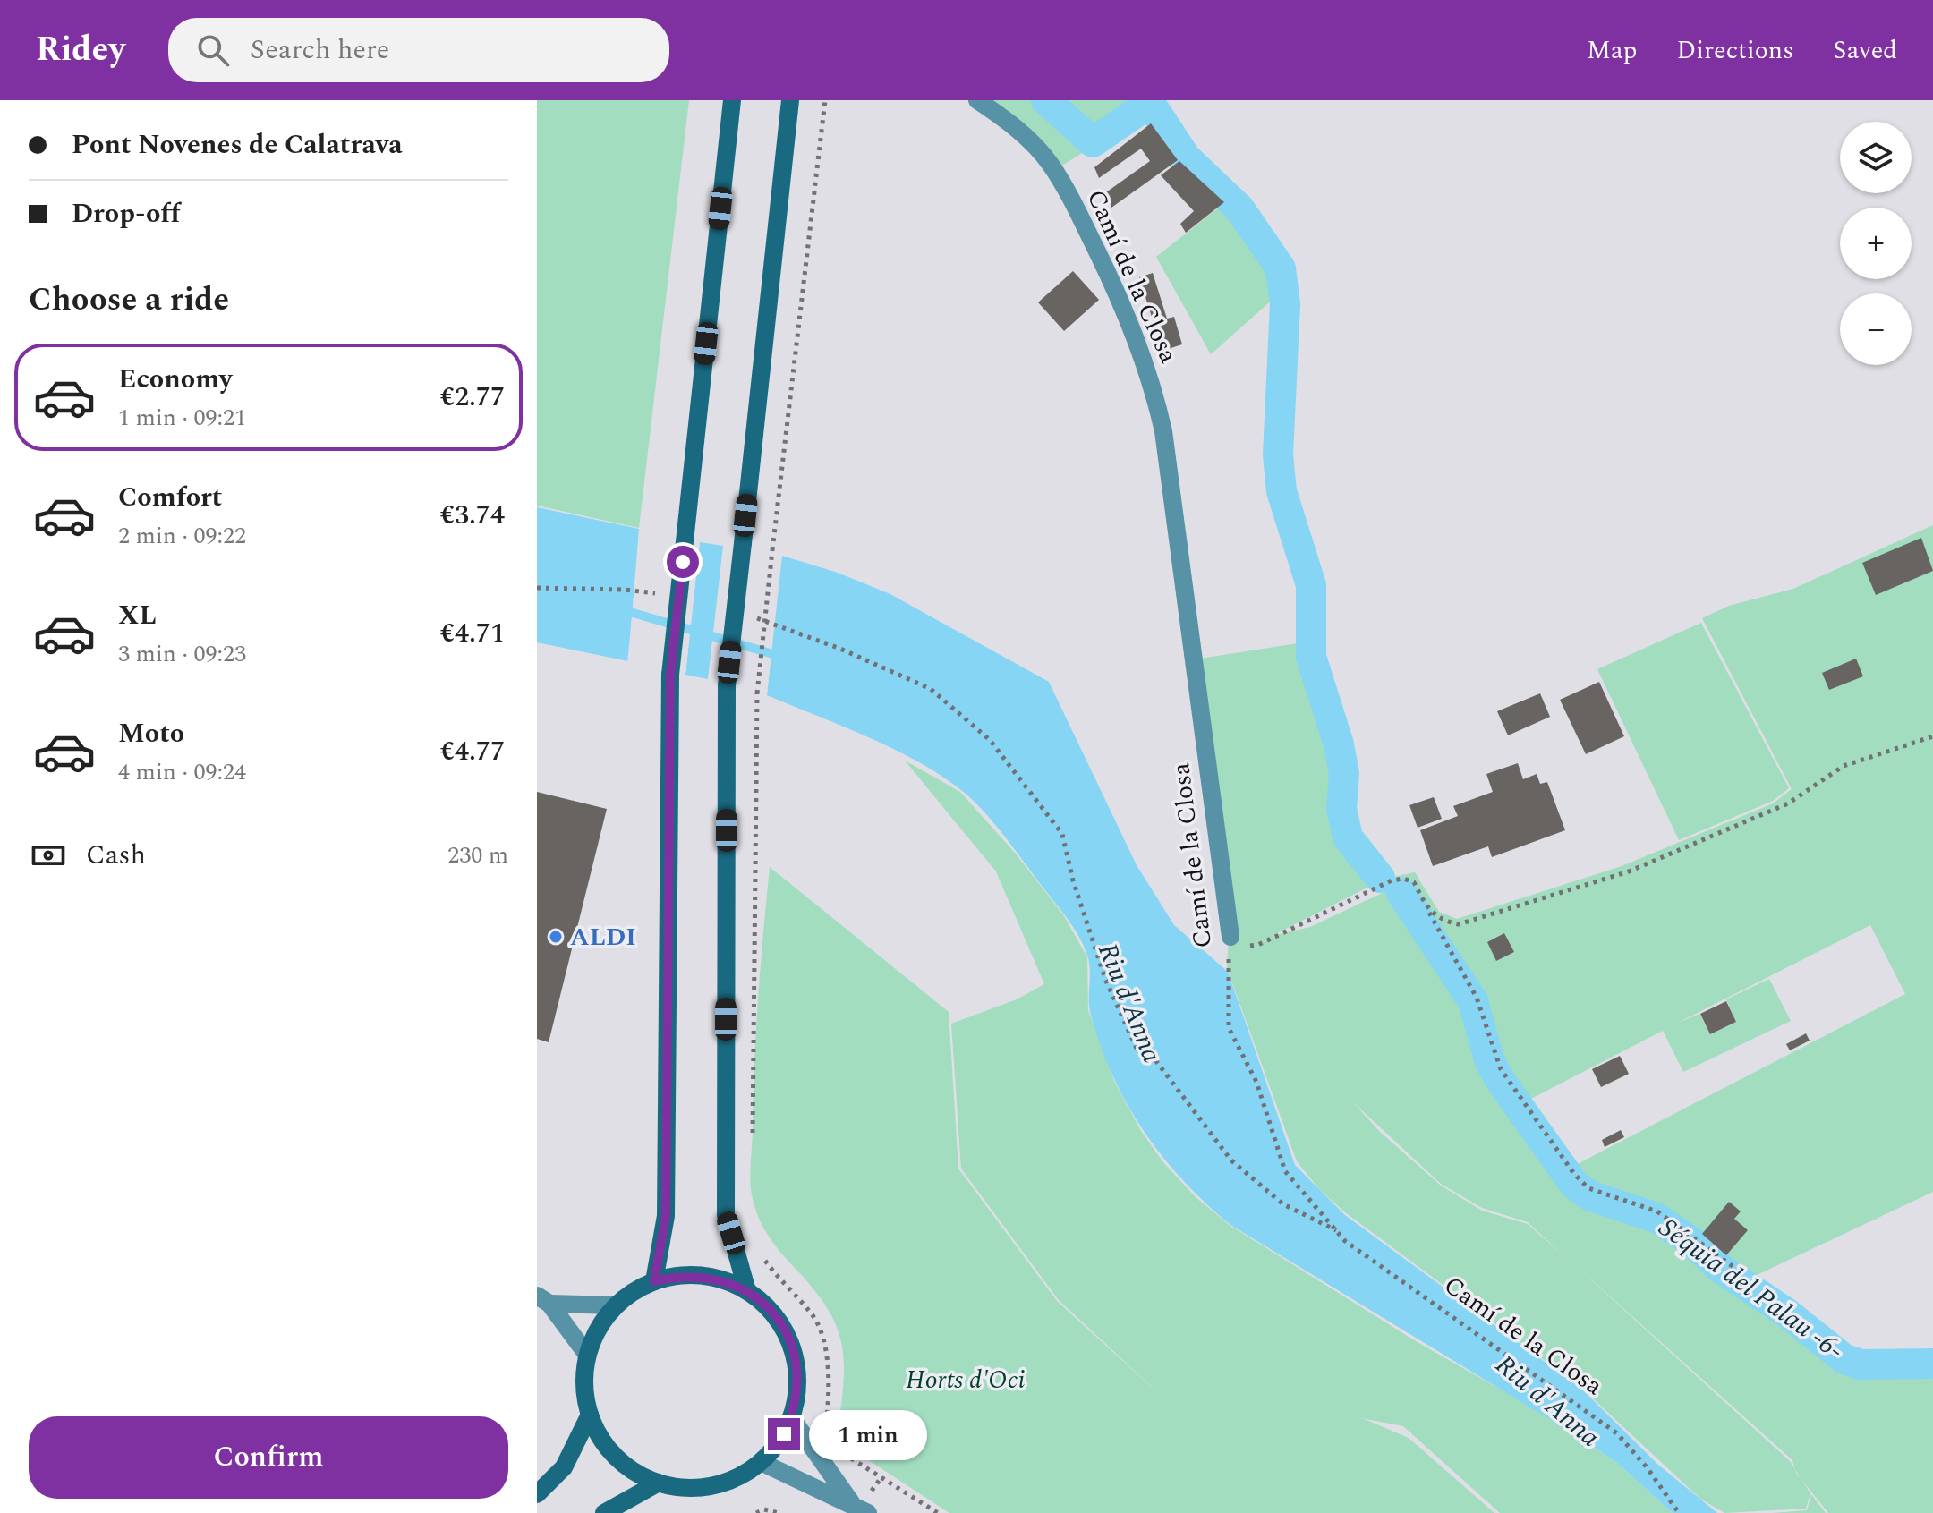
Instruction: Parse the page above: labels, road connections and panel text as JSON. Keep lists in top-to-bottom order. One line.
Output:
{"streets":{"street":["Camí de la Closa"]},"water":["Riu d'Anna","Séquia del Palau -6-"],"parks":["Horts d'Oci"],"places":["ALDI"],"page":{"header":"Ridey","search":"Search here","nav":["Map","Directions","Saved"],"banner":["Pont Novenes de Calatrava","Drop-off"],"map_buttons":["+","−"],"heading":"Choose a ride","list":[{"name":"Economy","note":"1 min · 09:21","value":"€2.77"},{"name":"Comfort","note":"2 min · 09:22","value":"€3.74"},{"name":"XL","note":"3 min · 09:23","value":"€4.71"},{"name":"Moto","note":"4 min · 09:24","value":"€4.77"}],"pay":["Cash","230 m"],"buttons":"Confirm","bubble":"1 min"}}
